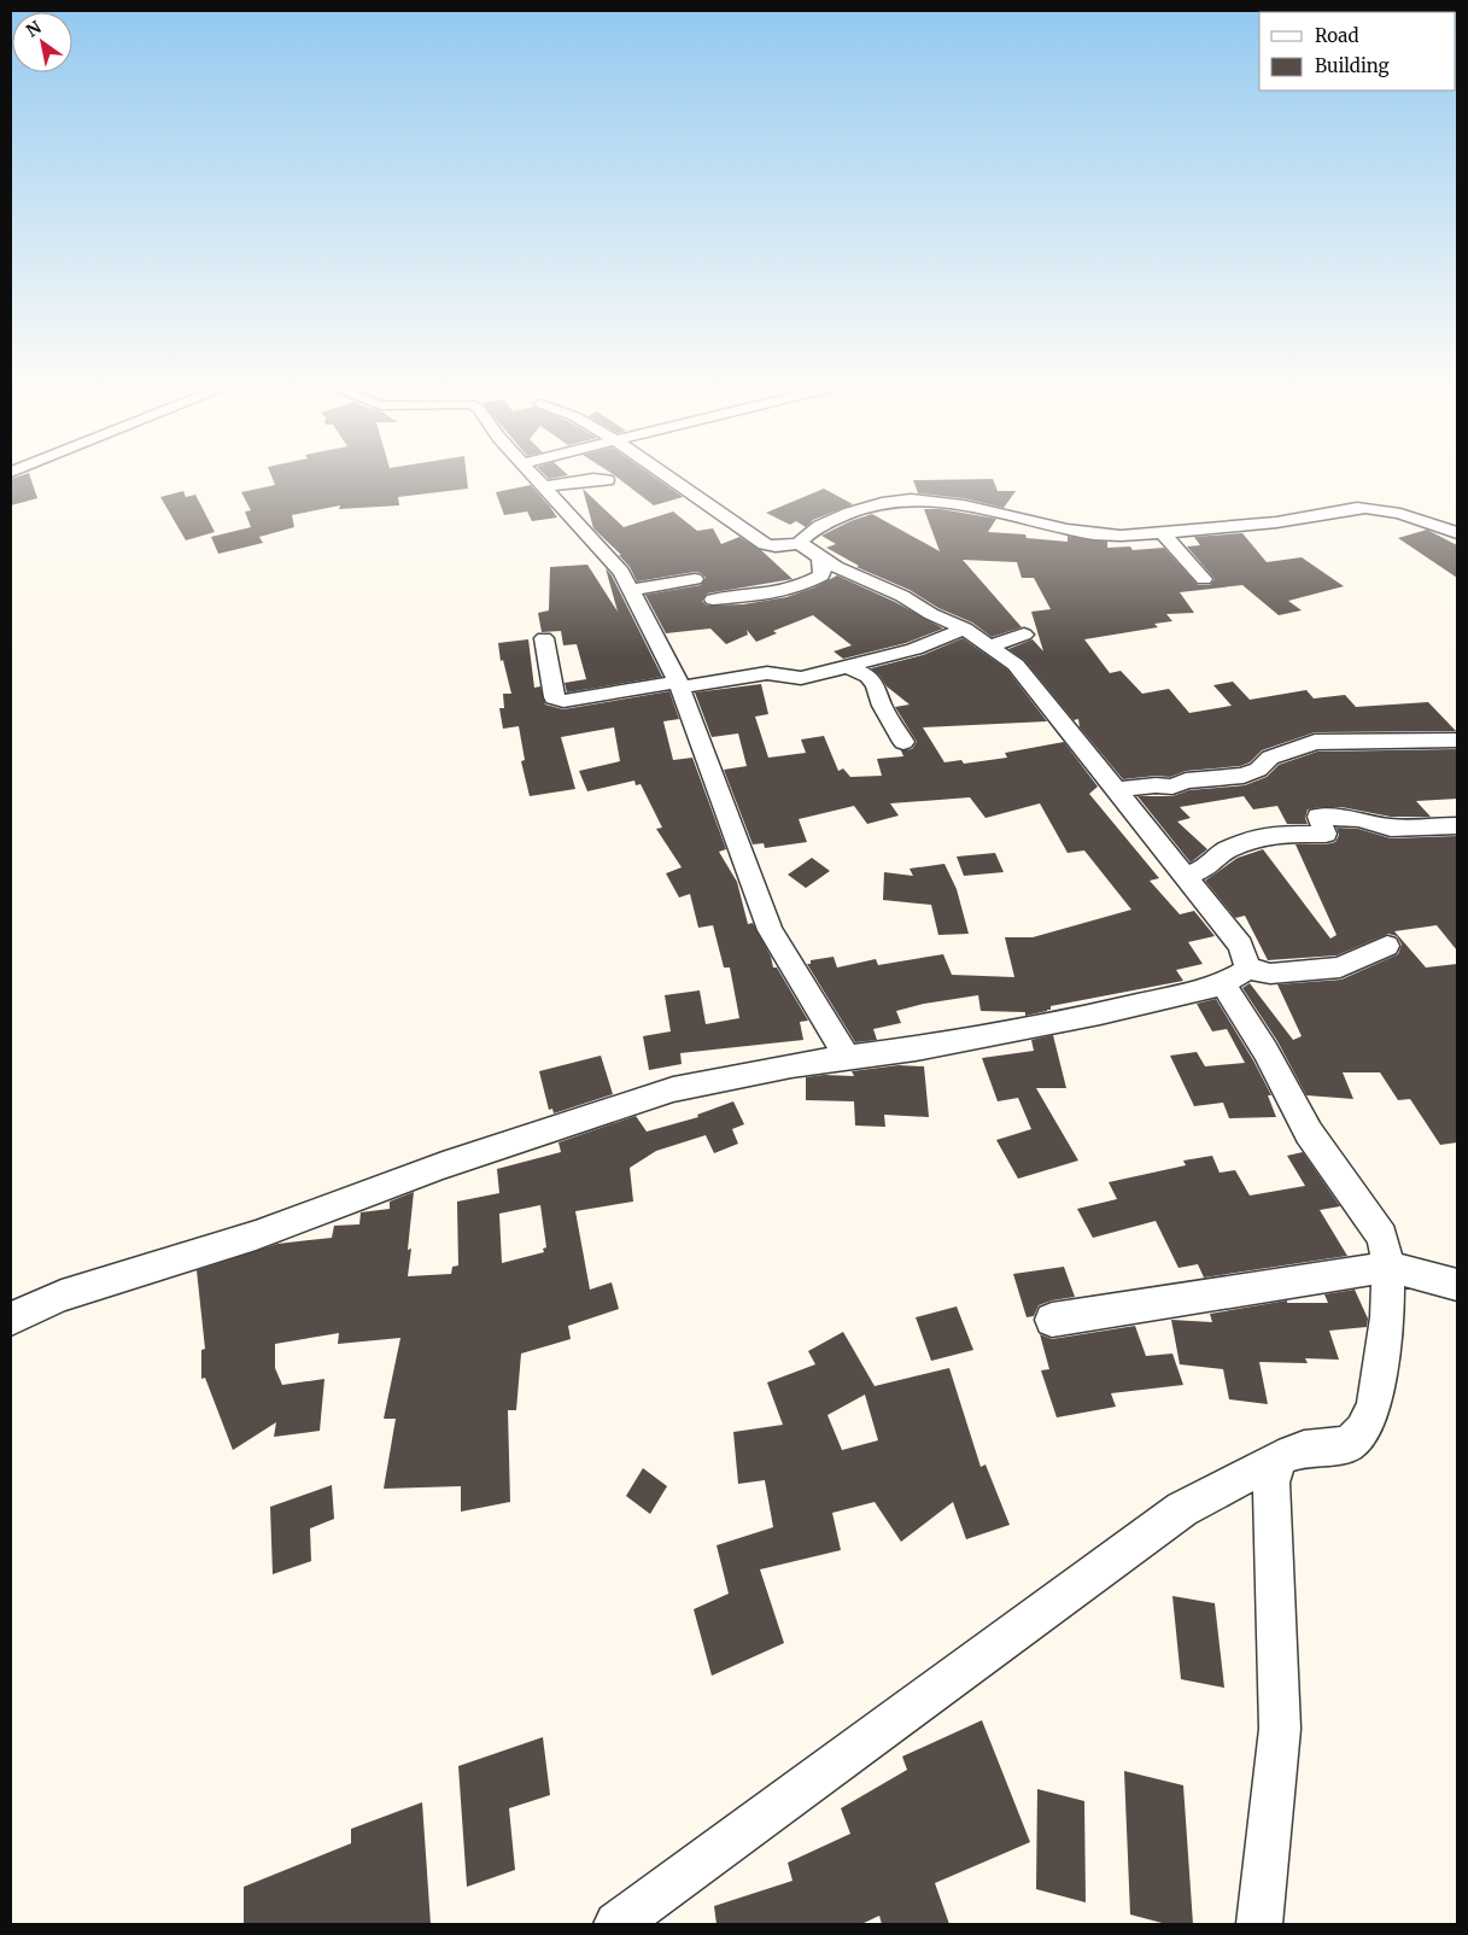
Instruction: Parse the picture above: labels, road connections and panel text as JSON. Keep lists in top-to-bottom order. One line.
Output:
{"legend":["Road","Building"],"north":"top left"}
